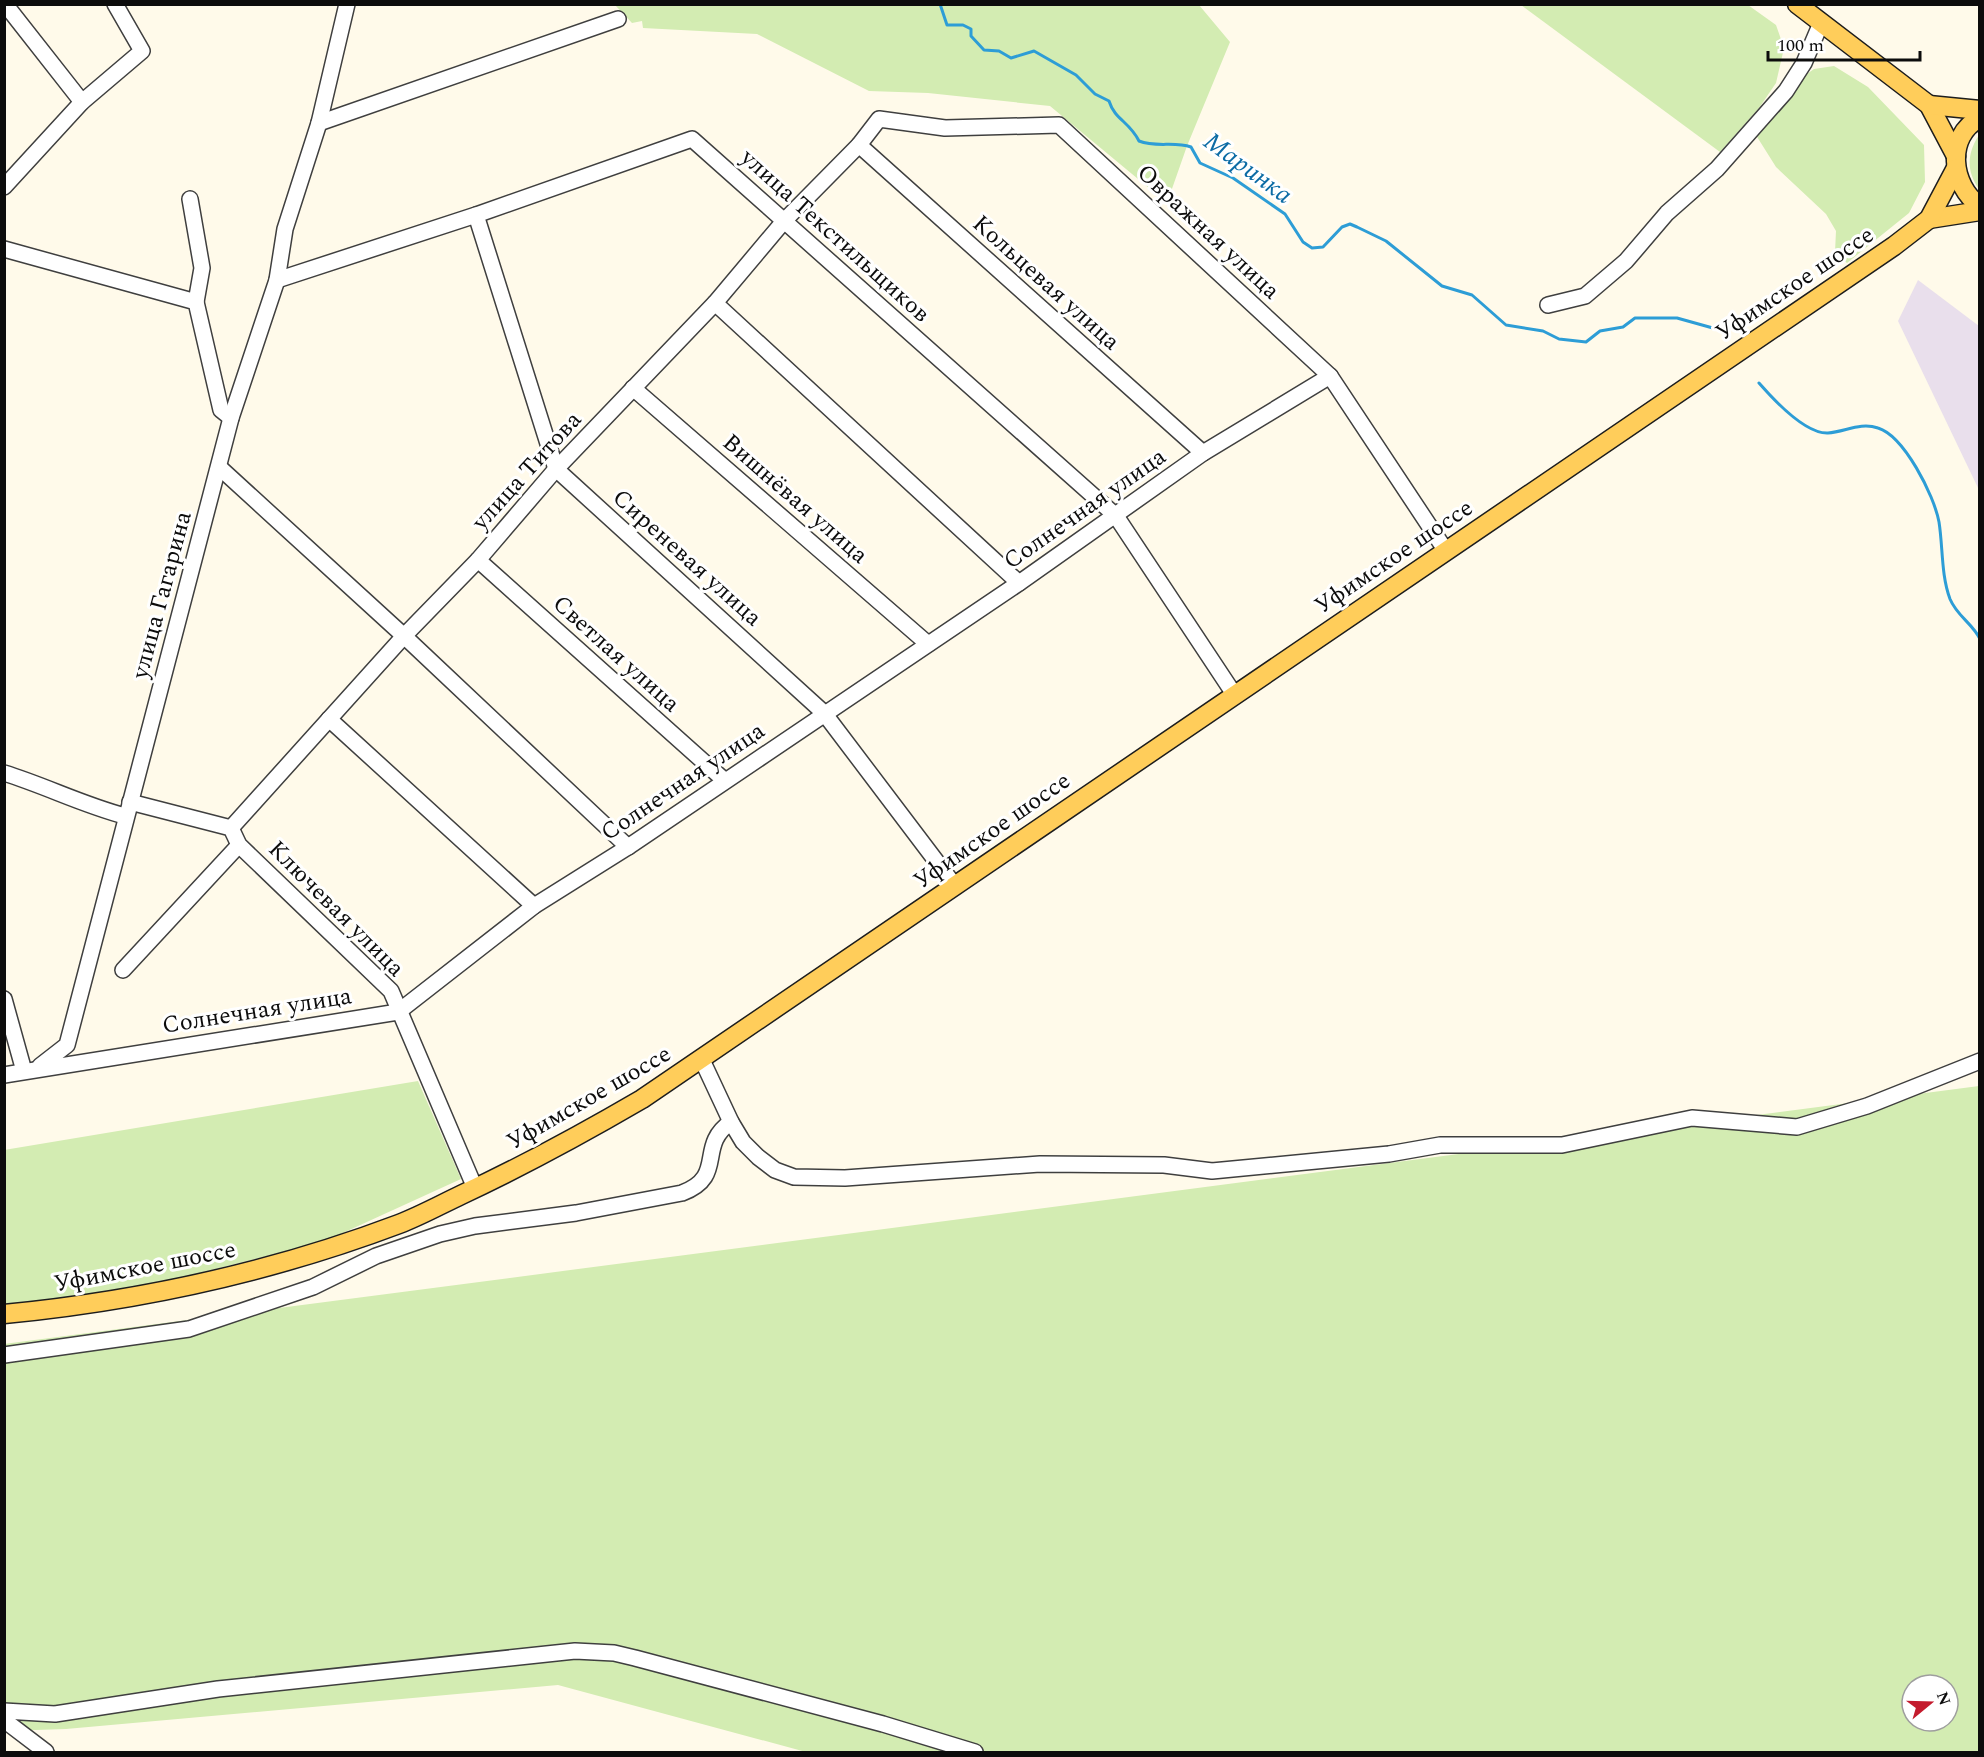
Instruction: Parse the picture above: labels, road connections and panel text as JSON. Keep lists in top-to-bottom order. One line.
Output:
{"streets":{"main road":["Уфимское шоссе"],"street":["Овражная улица","улица Текстильщиков","Кольцевая улица","улица Титова","Вишнёвая улица","Солнечная улица","Сиреневая улица","улица Гагарина","Светлая улица","Ключевая улица"]},"crossings":[["Овражная улица","Кольцевая улица"],["Овражная улица","Уфимское шоссе"],["Овражная улица","улица Титова"],["Овражная улица","Солнечная улица"],["улица Текстильщиков","Уфимское шоссе"],["улица Текстильщиков","улица Титова"],["улица Текстильщиков","Солнечная улица"],["улица Текстильщиков","улица Гагарина"],["Кольцевая улица","улица Титова"],["Кольцевая улица","Солнечная улица"],["Уфимское шоссе","Сиреневая улица"],["Уфимское шоссе","Ключевая улица"],["улица Титова","Вишнёвая улица"],["улица Титова","Сиреневая улица"],["улица Титова","Светлая улица"],["улица Титова","Ключевая улица"],["Вишнёвая улица","Солнечная улица"],["Солнечная улица","Сиреневая улица"],["Солнечная улица","улица Гагарина"],["Солнечная улица","Светлая улица"],["Солнечная улица","Ключевая улица"]],"water":["Маринка"],"scale_bar":"100 m","north":"right"}
